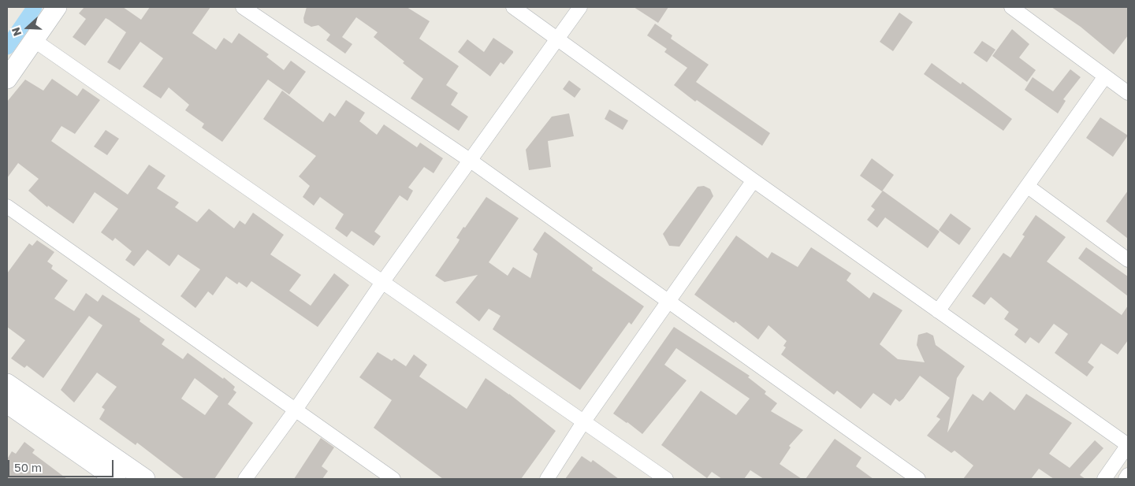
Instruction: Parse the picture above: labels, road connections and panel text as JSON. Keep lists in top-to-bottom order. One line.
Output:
{"scale_bar":"50 m","north":"left"}
